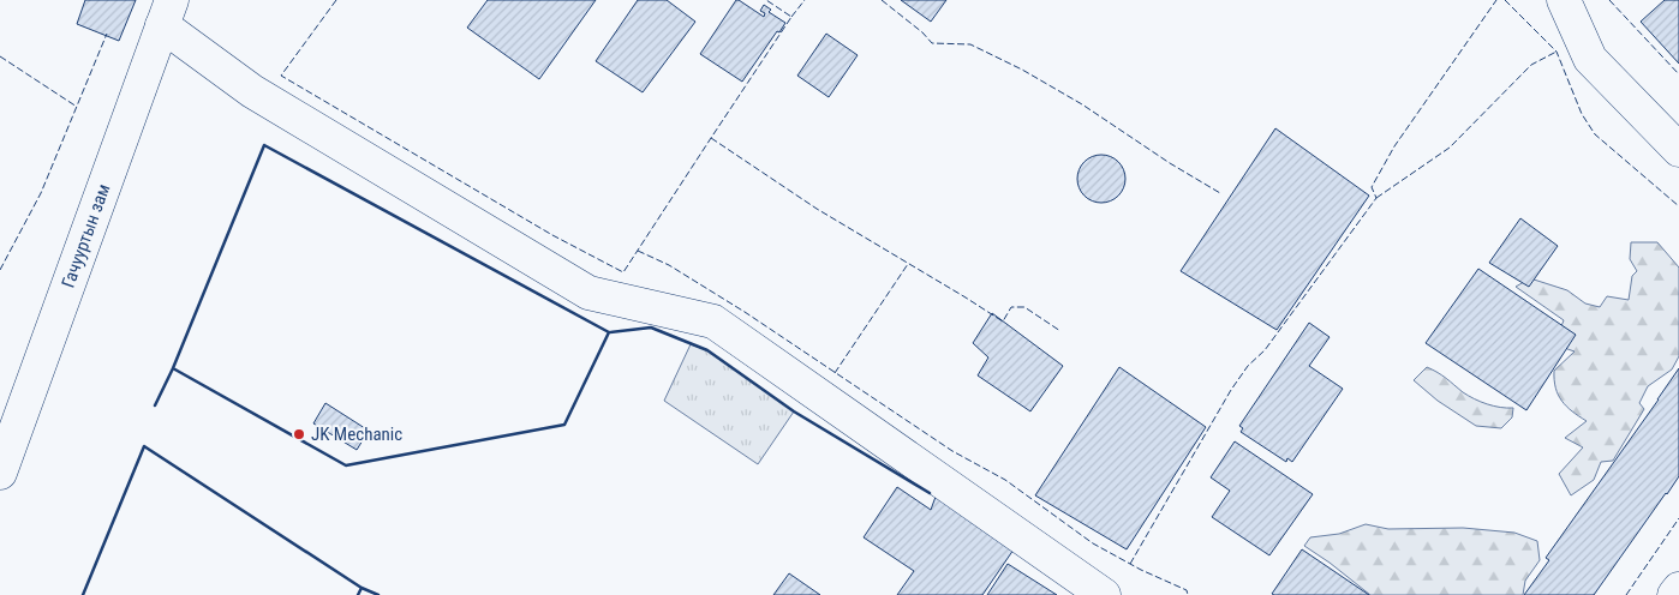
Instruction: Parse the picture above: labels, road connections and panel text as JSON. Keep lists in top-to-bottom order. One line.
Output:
{"streets":{"street":["Гачууртын зам"]},"places":["JK Mechanic"]}
